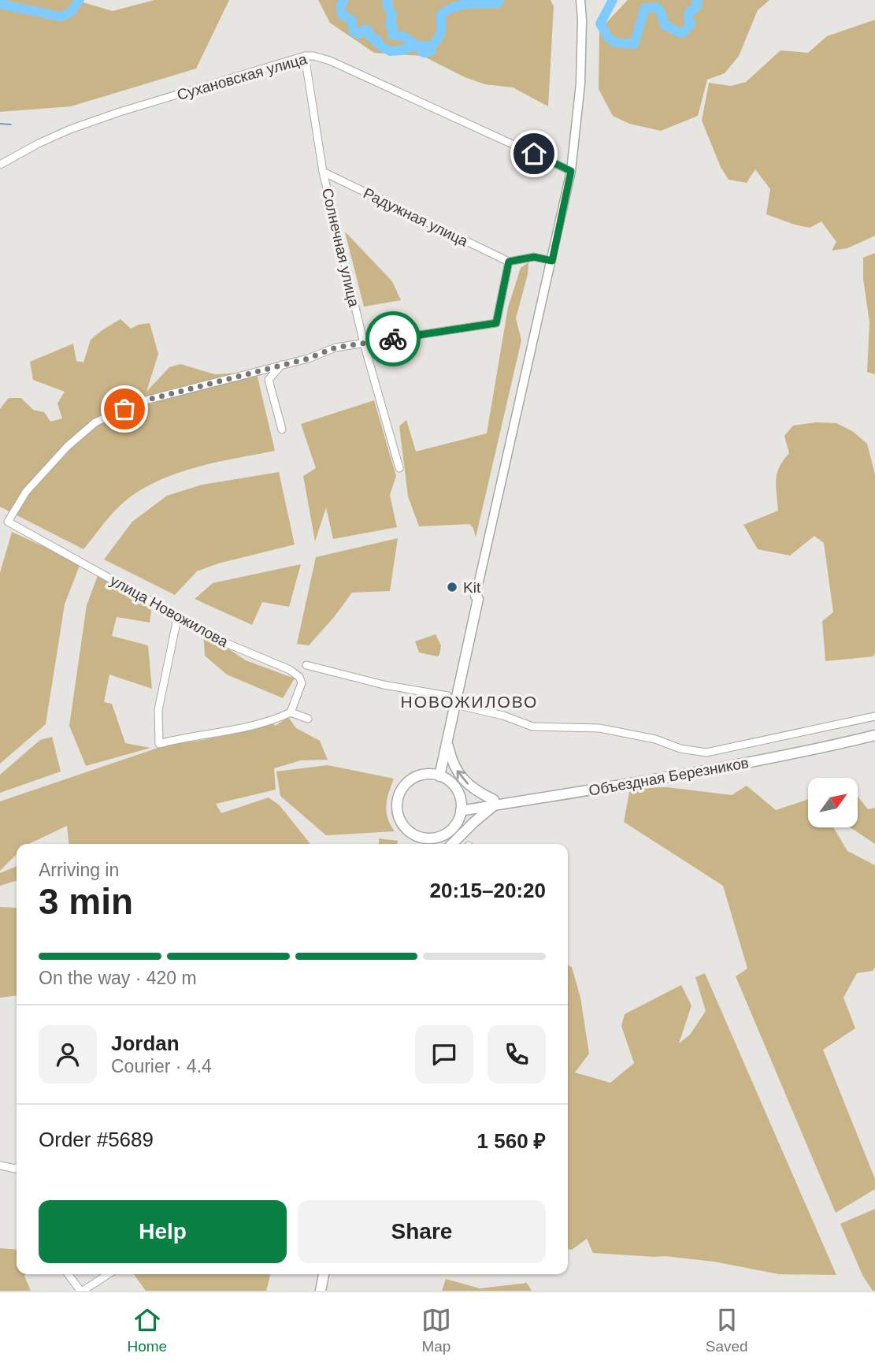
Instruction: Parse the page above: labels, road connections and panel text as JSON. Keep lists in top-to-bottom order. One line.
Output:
{"streets":{"highway":["Объездная Березников"],"street":["Сухановская улица","Радужная улица","Солнечная улица","улица Новожилова"]},"crossings":[["Сухановская улица","Солнечная улица"],["Радужная улица","Солнечная улица"]],"districts":["НОВОЖИЛОВО"],"places":["Kit"],"north":"top right","page":{"heading":["3 min","Arriving in","20:15–20:20"],"panel":["Jordan","Courier · 4.4","Order #5689","1 560 ₽"],"bar":"On the way · 420 m","buttons":["Help","Share"],"tabs":["Home","Map","Saved"]}}
